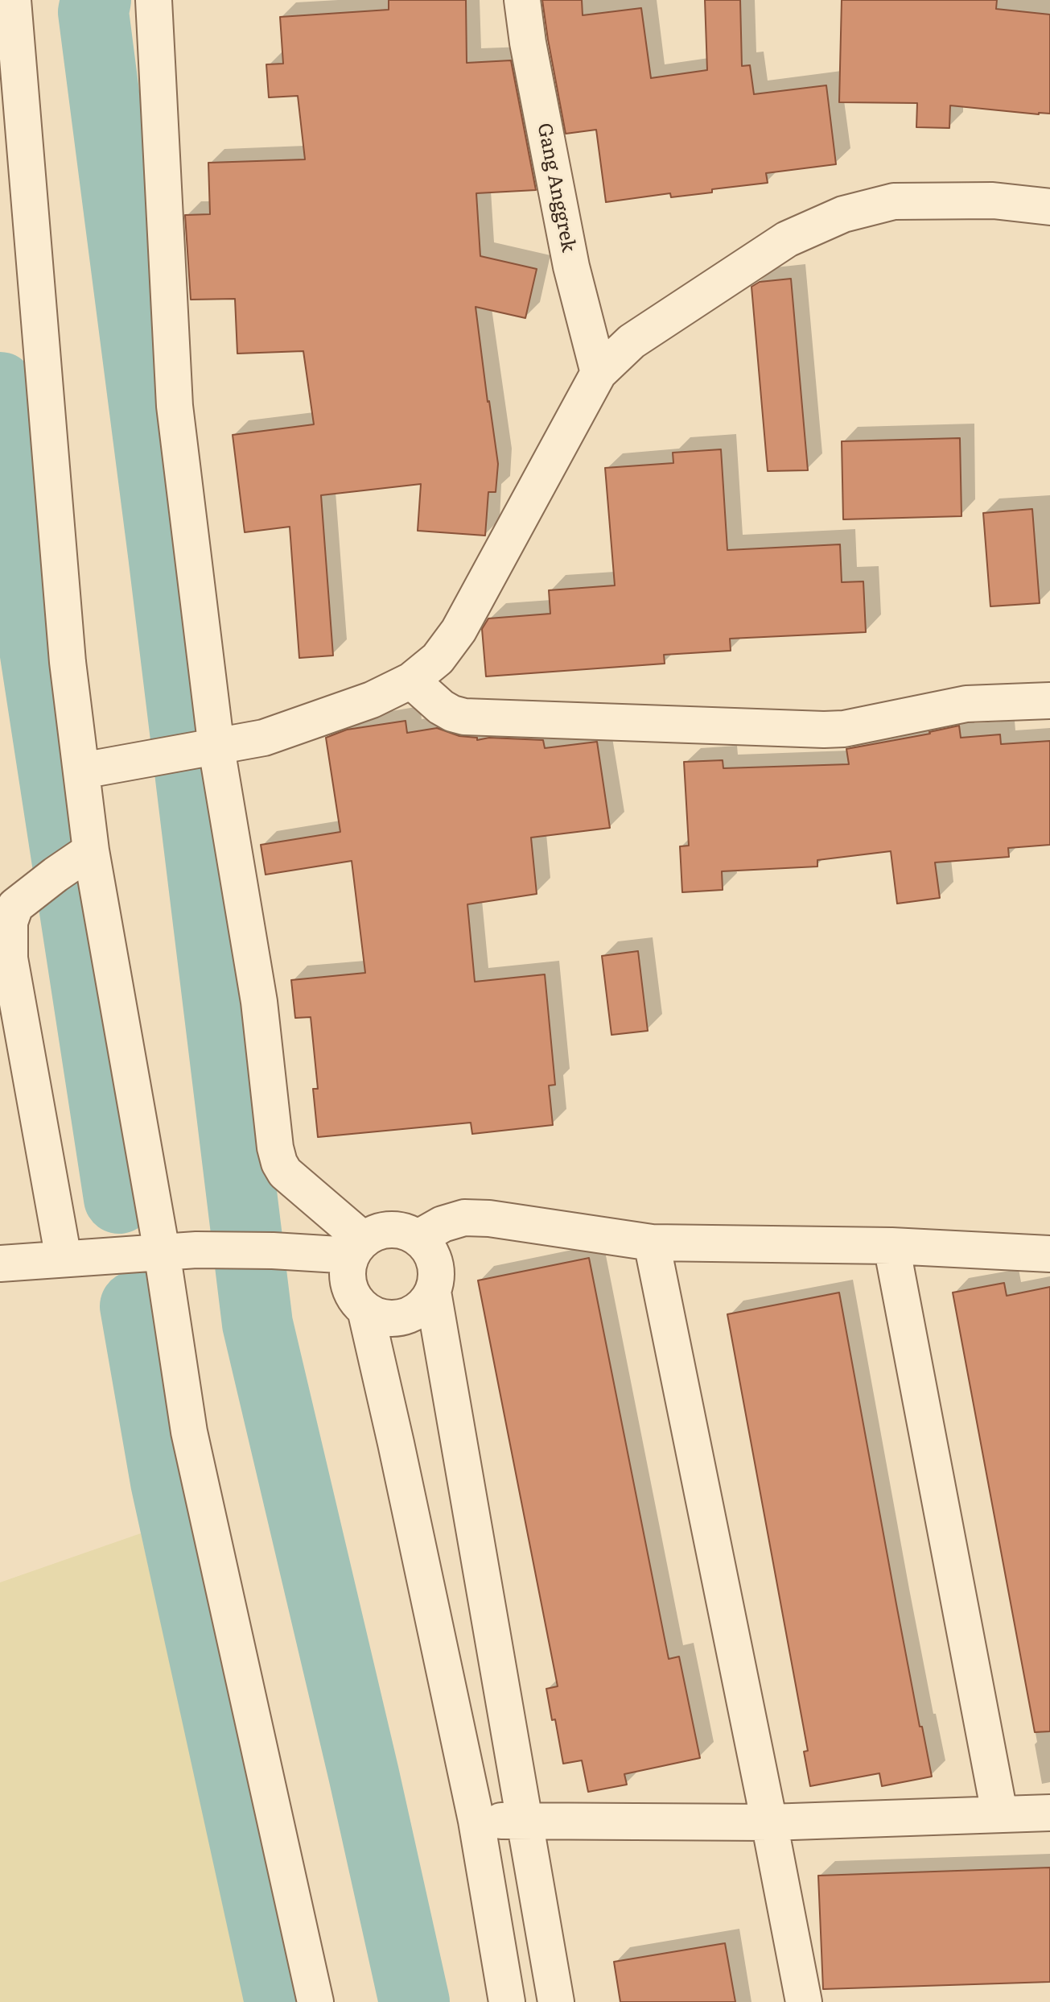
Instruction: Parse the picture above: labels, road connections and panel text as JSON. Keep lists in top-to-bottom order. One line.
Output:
{"streets":{"street":["Gang Anggrek"]}}
